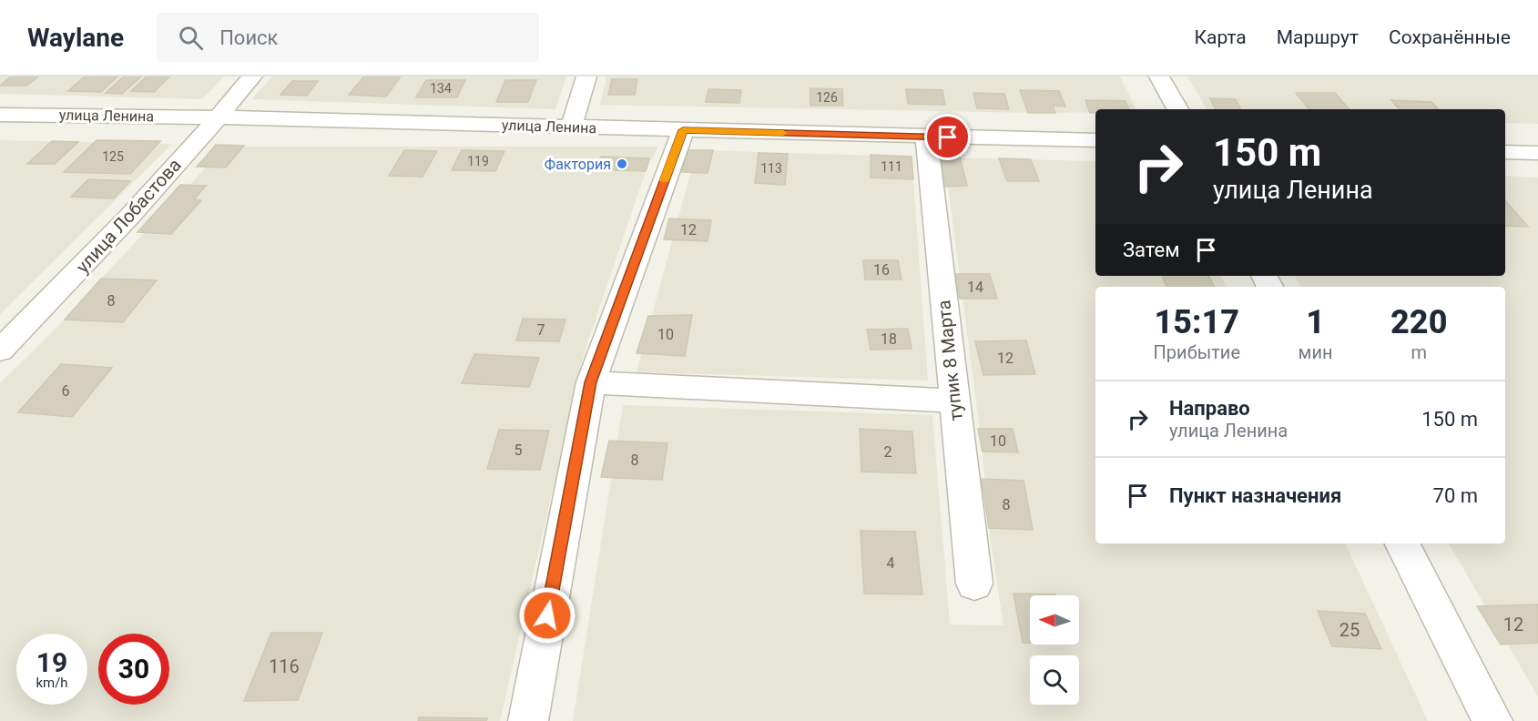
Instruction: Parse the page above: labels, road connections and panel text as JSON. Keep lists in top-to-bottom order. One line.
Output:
{"streets":{"street":["улица Ленина","улица Лобастова","тупик 8 Марта"]},"crossings":[["улица Ленина","улица Лобастова"],["улица Ленина","тупик 8 Марта"]],"places":["Фактория"],"house_numbers":["134","126","125","119","111","113","12","16","14","8","7","10","18","12","6","10","5","2","8","8","4","12","25","116"],"north":"left","page":{"header":"Waylane","search":"Поиск","nav":["Карта","Маршрут","Сохранённые"],"turn":["150 m","улица Ленина"],"then":"Затем","eta":["15:17","Прибытие","1","мин","220","m"],"list":[{"name":"Направо","note":"улица Ленина","value":"150 m"},{"name":"Пункт назначения","value":"70 m"}],"speed":"19 km/h","limit":"30"}}
